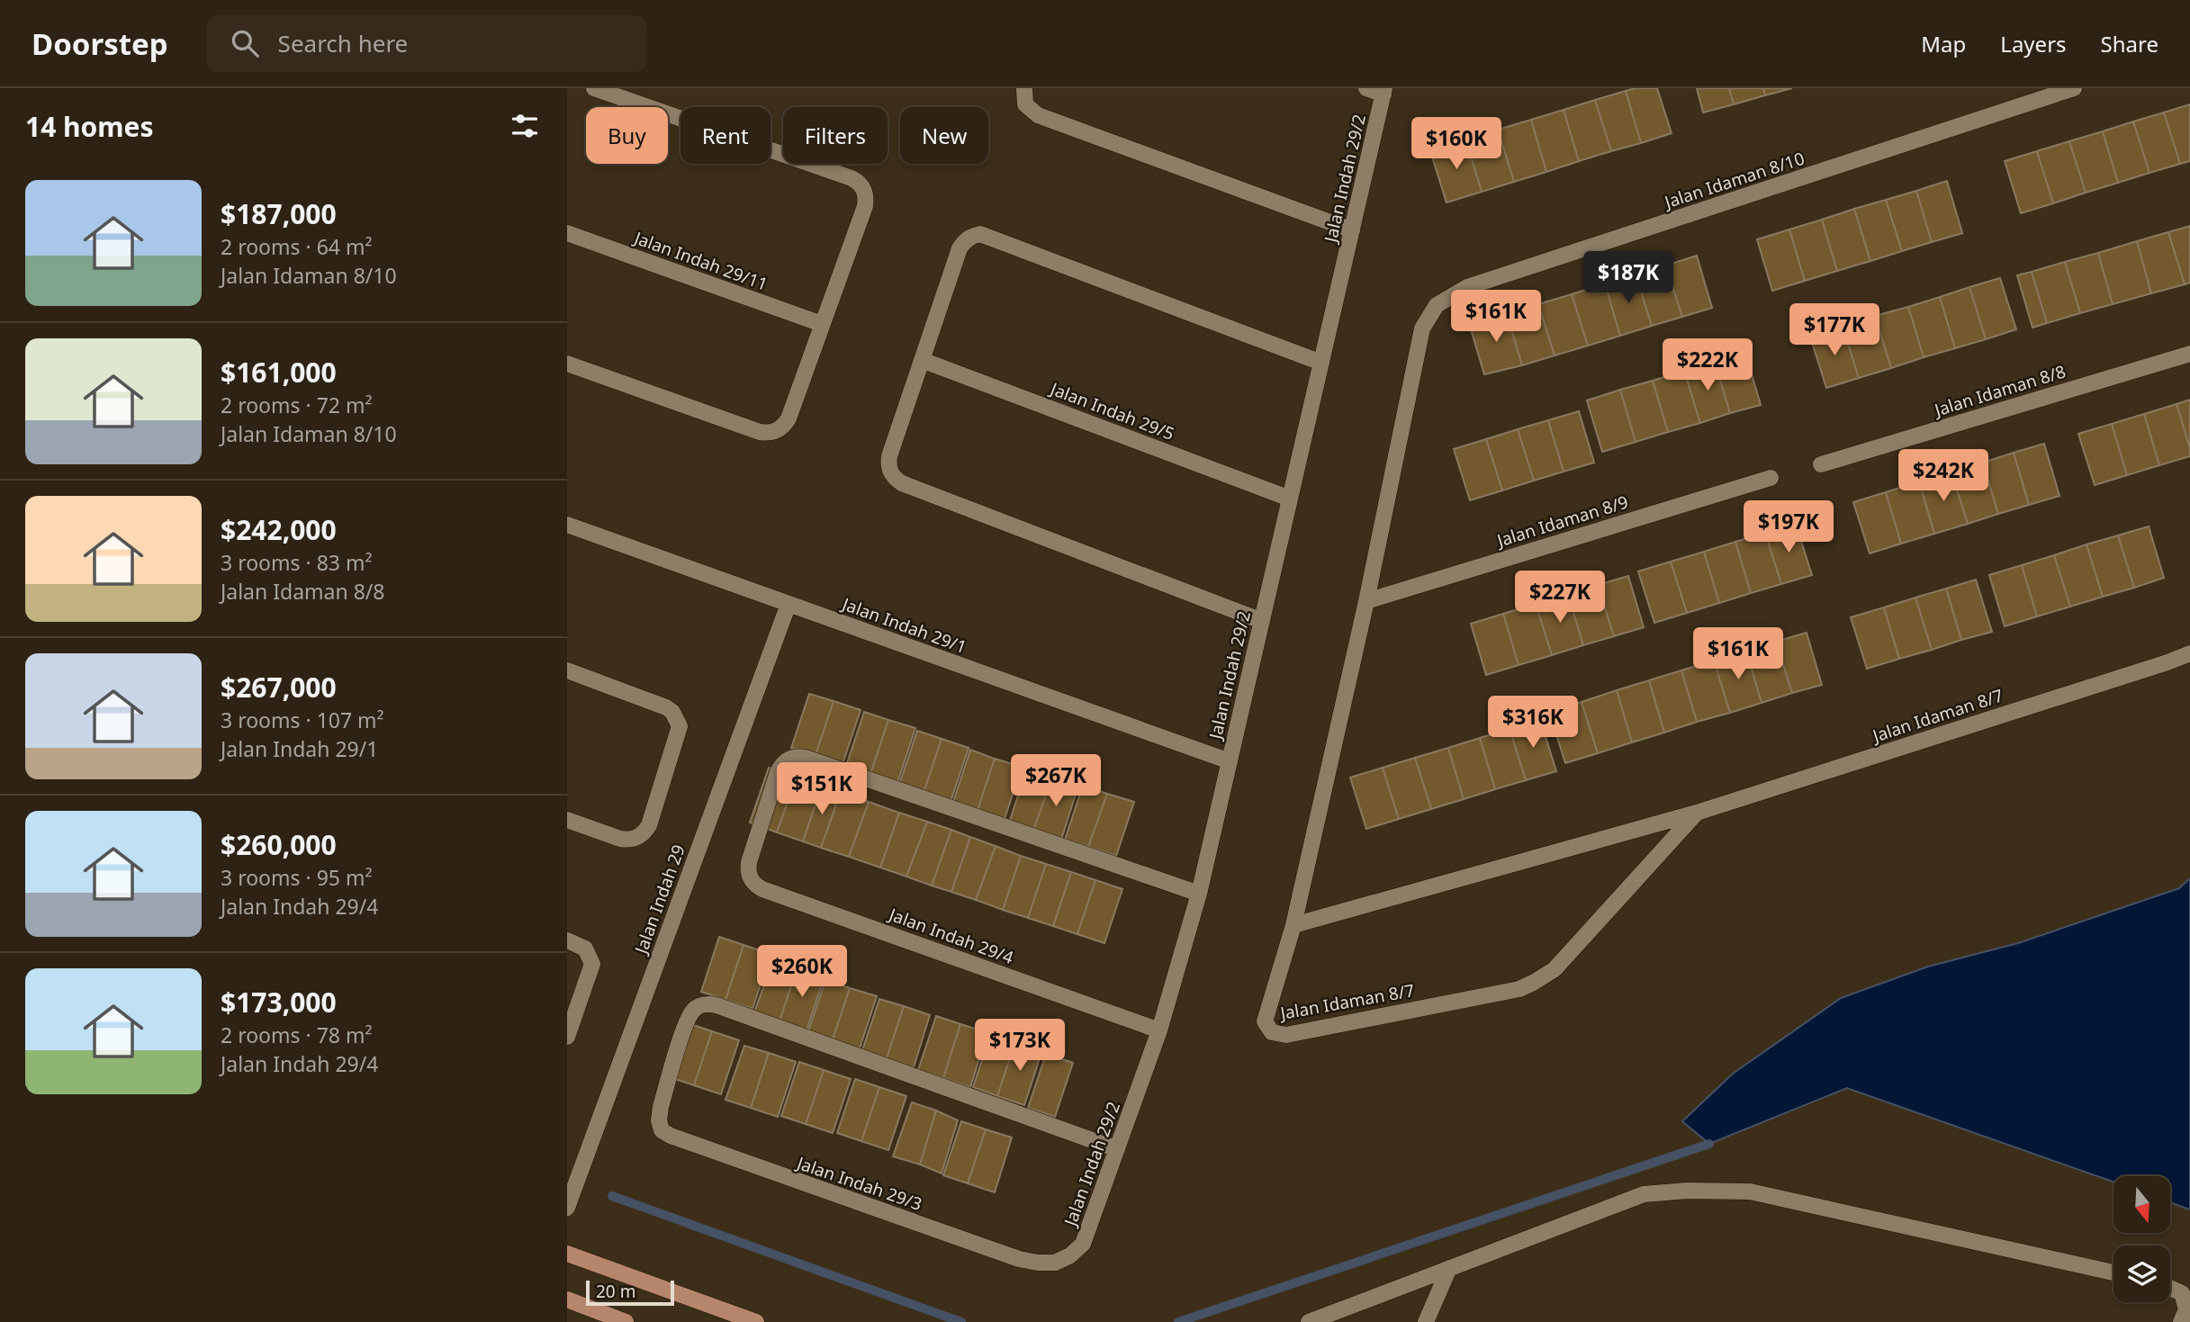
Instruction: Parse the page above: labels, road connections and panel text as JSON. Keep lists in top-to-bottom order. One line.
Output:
{"streets":{"street":["Jalan Indah 29/2","Jalan Idaman 8/10","Jalan Indah 29/11","Jalan Idaman 8/8","Jalan Indah 29/5","Jalan Idaman 8/9","Jalan Indah 29/1","Jalan Idaman 8/7","Jalan Indah 29","Jalan Indah 29/4","Jalan Indah 29/3"]},"crossings":[["Jalan Indah 29/2","Jalan Indah 29/5"],["Jalan Indah 29/2","Jalan Indah 29/1"],["Jalan Indah 29/2","Jalan Indah 29/4"],["Jalan Indah 29/2","Jalan Indah 29/3"],["Jalan Idaman 8/10","Jalan Idaman 8/9"],["Jalan Indah 29/1","Jalan Indah 29"]],"scale_bar":"20 m","north":"bottom","page":{"header":"Doorstep","search":"Search here","nav":["Map","Layers","Share"],"heading":"14 homes","chip":["Buy","Rent","Filters","New"],"price":["$160K","$187K","$161K","$177K","$222K","$242K","$197K","$227K","$161K","$316K","$267K","$151K","$260K","$173K"],"list":[{"name":"$187,000","note":"2 rooms · 64 m² · Jalan Idaman 8/10"},{"name":"$161,000","note":"2 rooms · 72 m² · Jalan Idaman 8/10"},{"name":"$242,000","note":"3 rooms · 83 m² · Jalan Idaman 8/8"},{"name":"$267,000","note":"3 rooms · 107 m² · Jalan Indah 29/1"},{"name":"$260,000","note":"3 rooms · 95 m² · Jalan Indah 29/4"},{"name":"$173,000","note":"2 rooms · 78 m² · Jalan Indah 29/4"}],"scale":"20 m"}}
